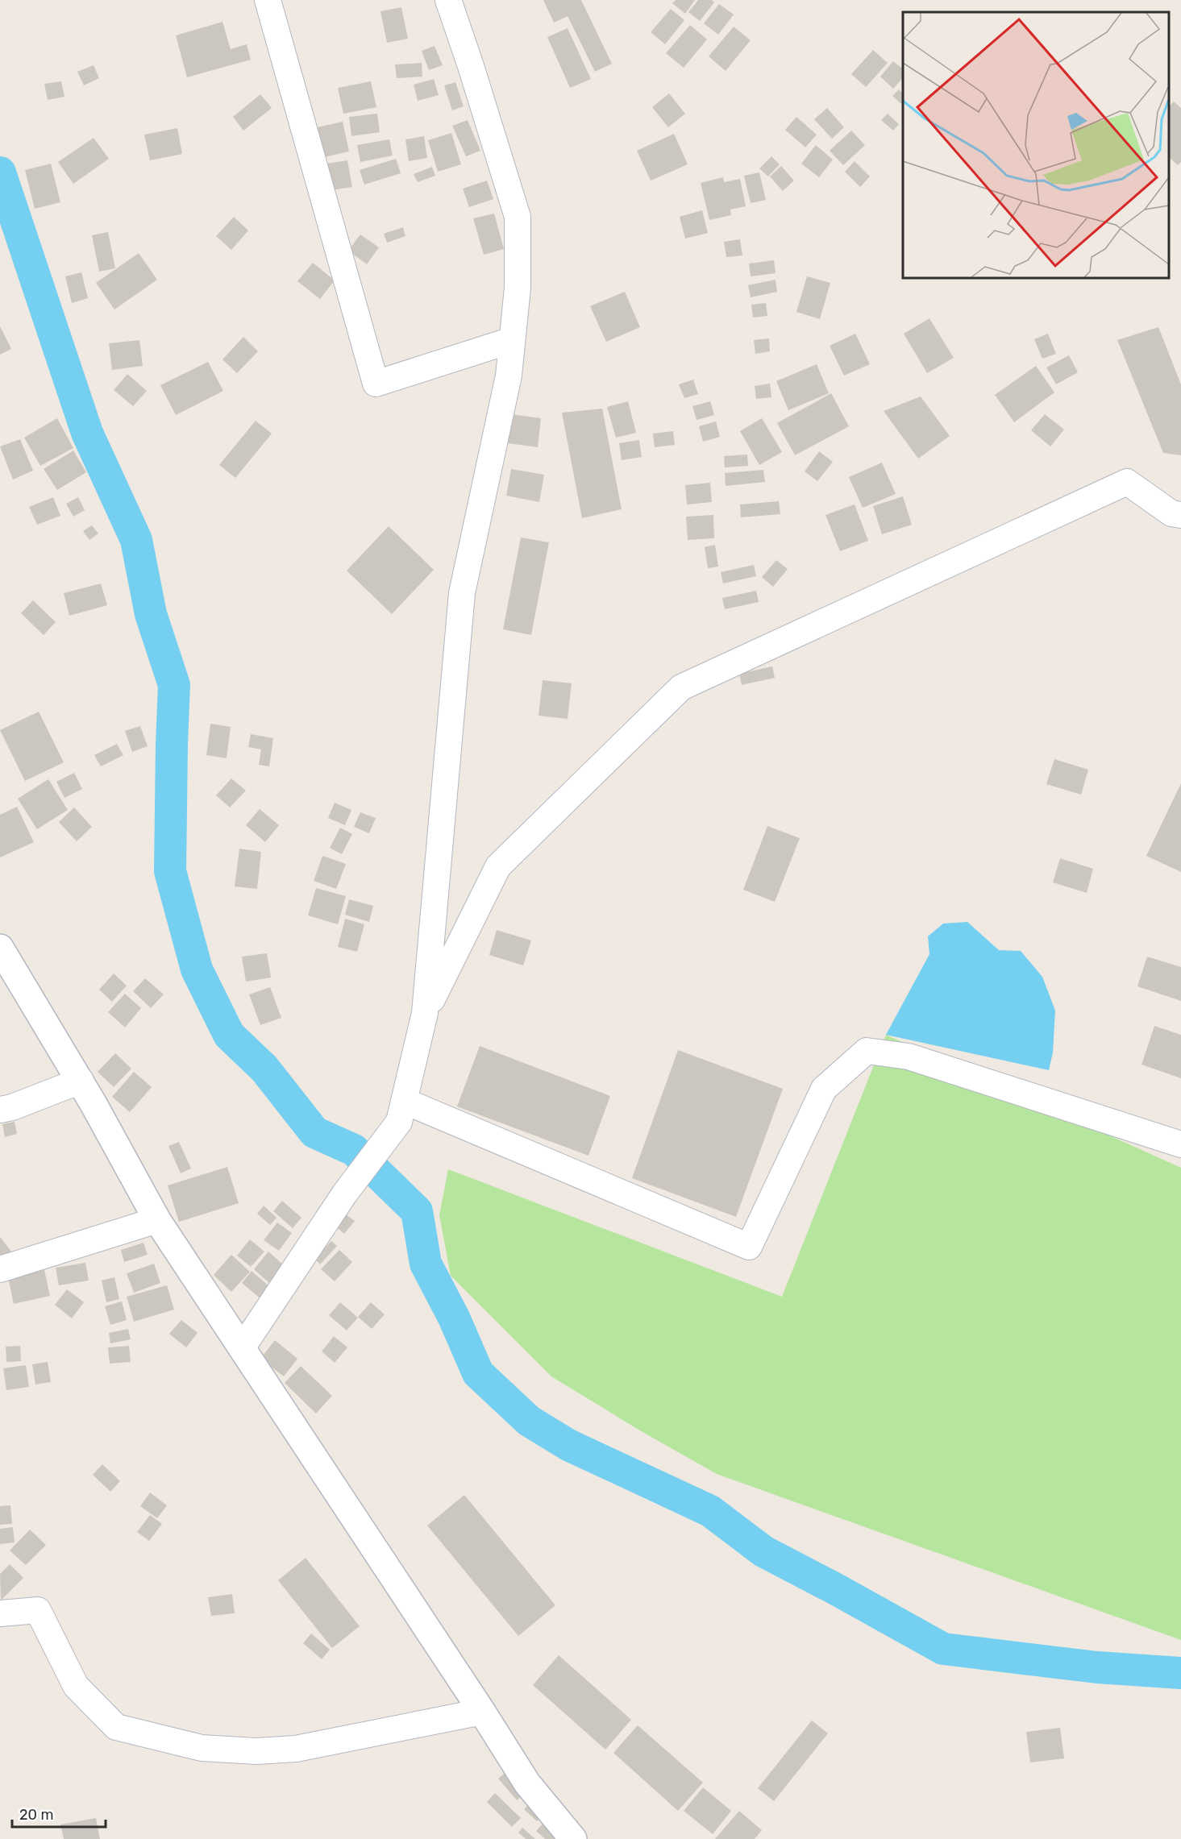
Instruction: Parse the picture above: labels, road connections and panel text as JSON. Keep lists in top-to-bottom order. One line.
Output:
{"scale_bar":"20 m"}
